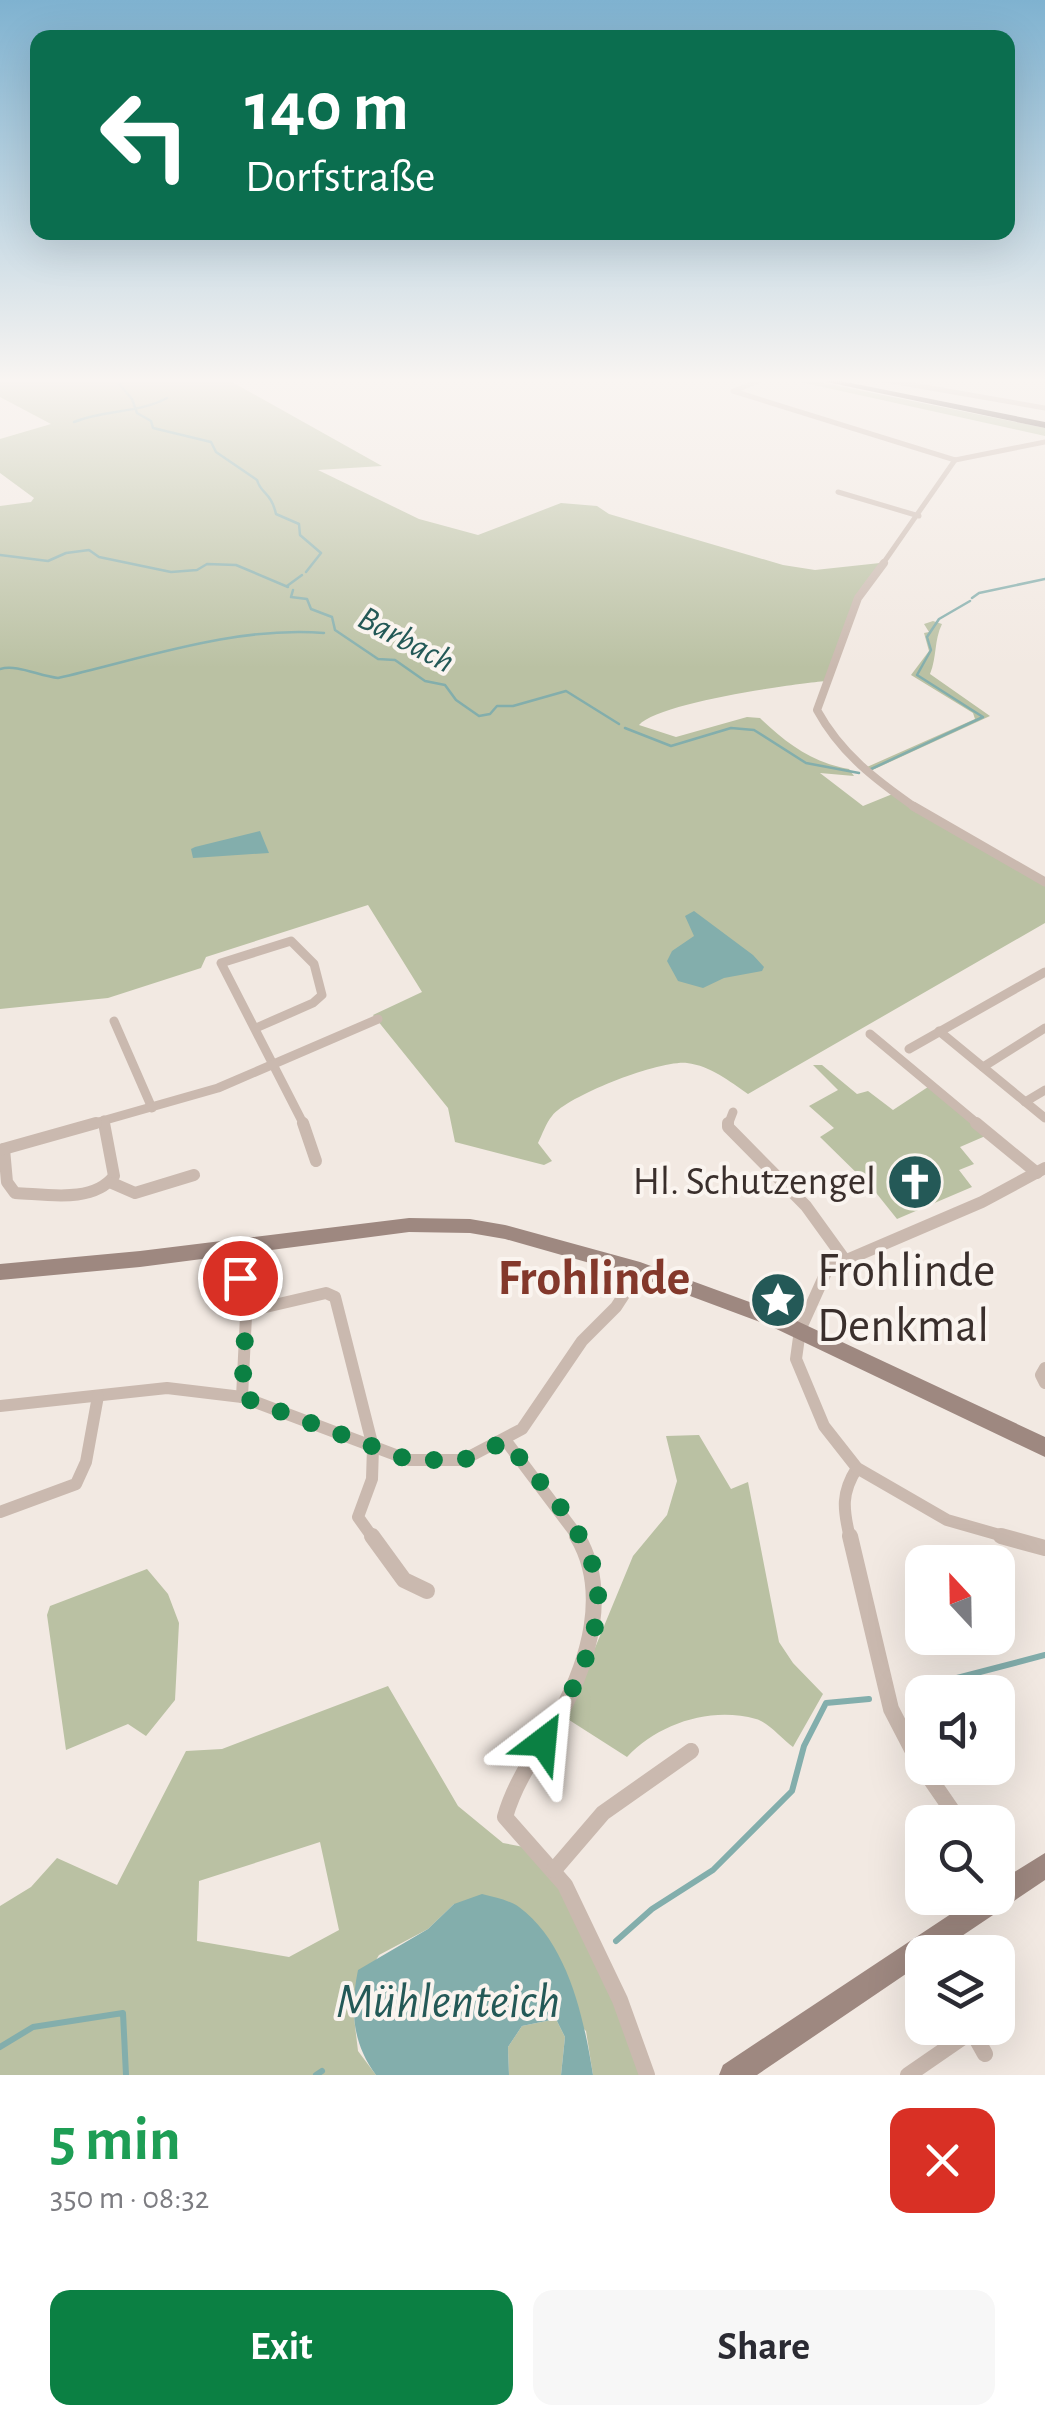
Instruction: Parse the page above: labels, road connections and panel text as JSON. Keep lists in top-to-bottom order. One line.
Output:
{"districts":["Frohlinde"],"water":["Barbach","Mühlenteich"],"places":{"church":["Hl. Schutzengel"],"place":["Frohlinde Denkmal"]},"north":"top","page":{"turn":["140 m","Dorfstraße"],"heading":["5 min","350 m · 08:32"],"buttons":["Exit","Share"]}}
